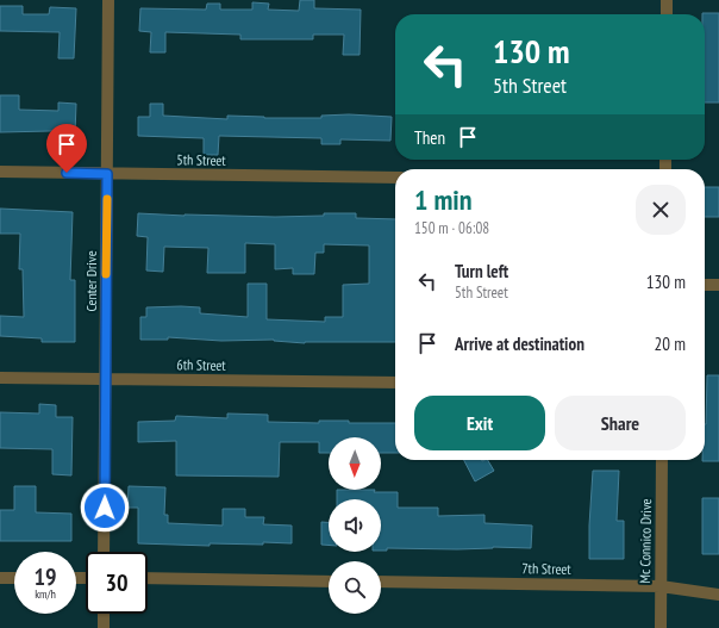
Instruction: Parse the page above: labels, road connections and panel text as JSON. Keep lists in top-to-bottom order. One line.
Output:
{"streets":{"street":["5th Street","Center Drive","6th Street","Mc Connico Drive","7th Street"]},"crossings":[["5th Street","Center Drive"],["Center Drive","6th Street"],["Mc Connico Drive","7th Street"]],"north":"bottom","page":{"turn":["130 m","5th Street"],"then":"Then","heading":["1 min","150 m · 06:08"],"list":[{"name":"Turn left","note":"5th Street","value":"130 m"},{"name":"Arrive at destination","value":"20 m"}],"buttons":["Exit","Share"],"speed":"19 km/h","limit":"30"}}
